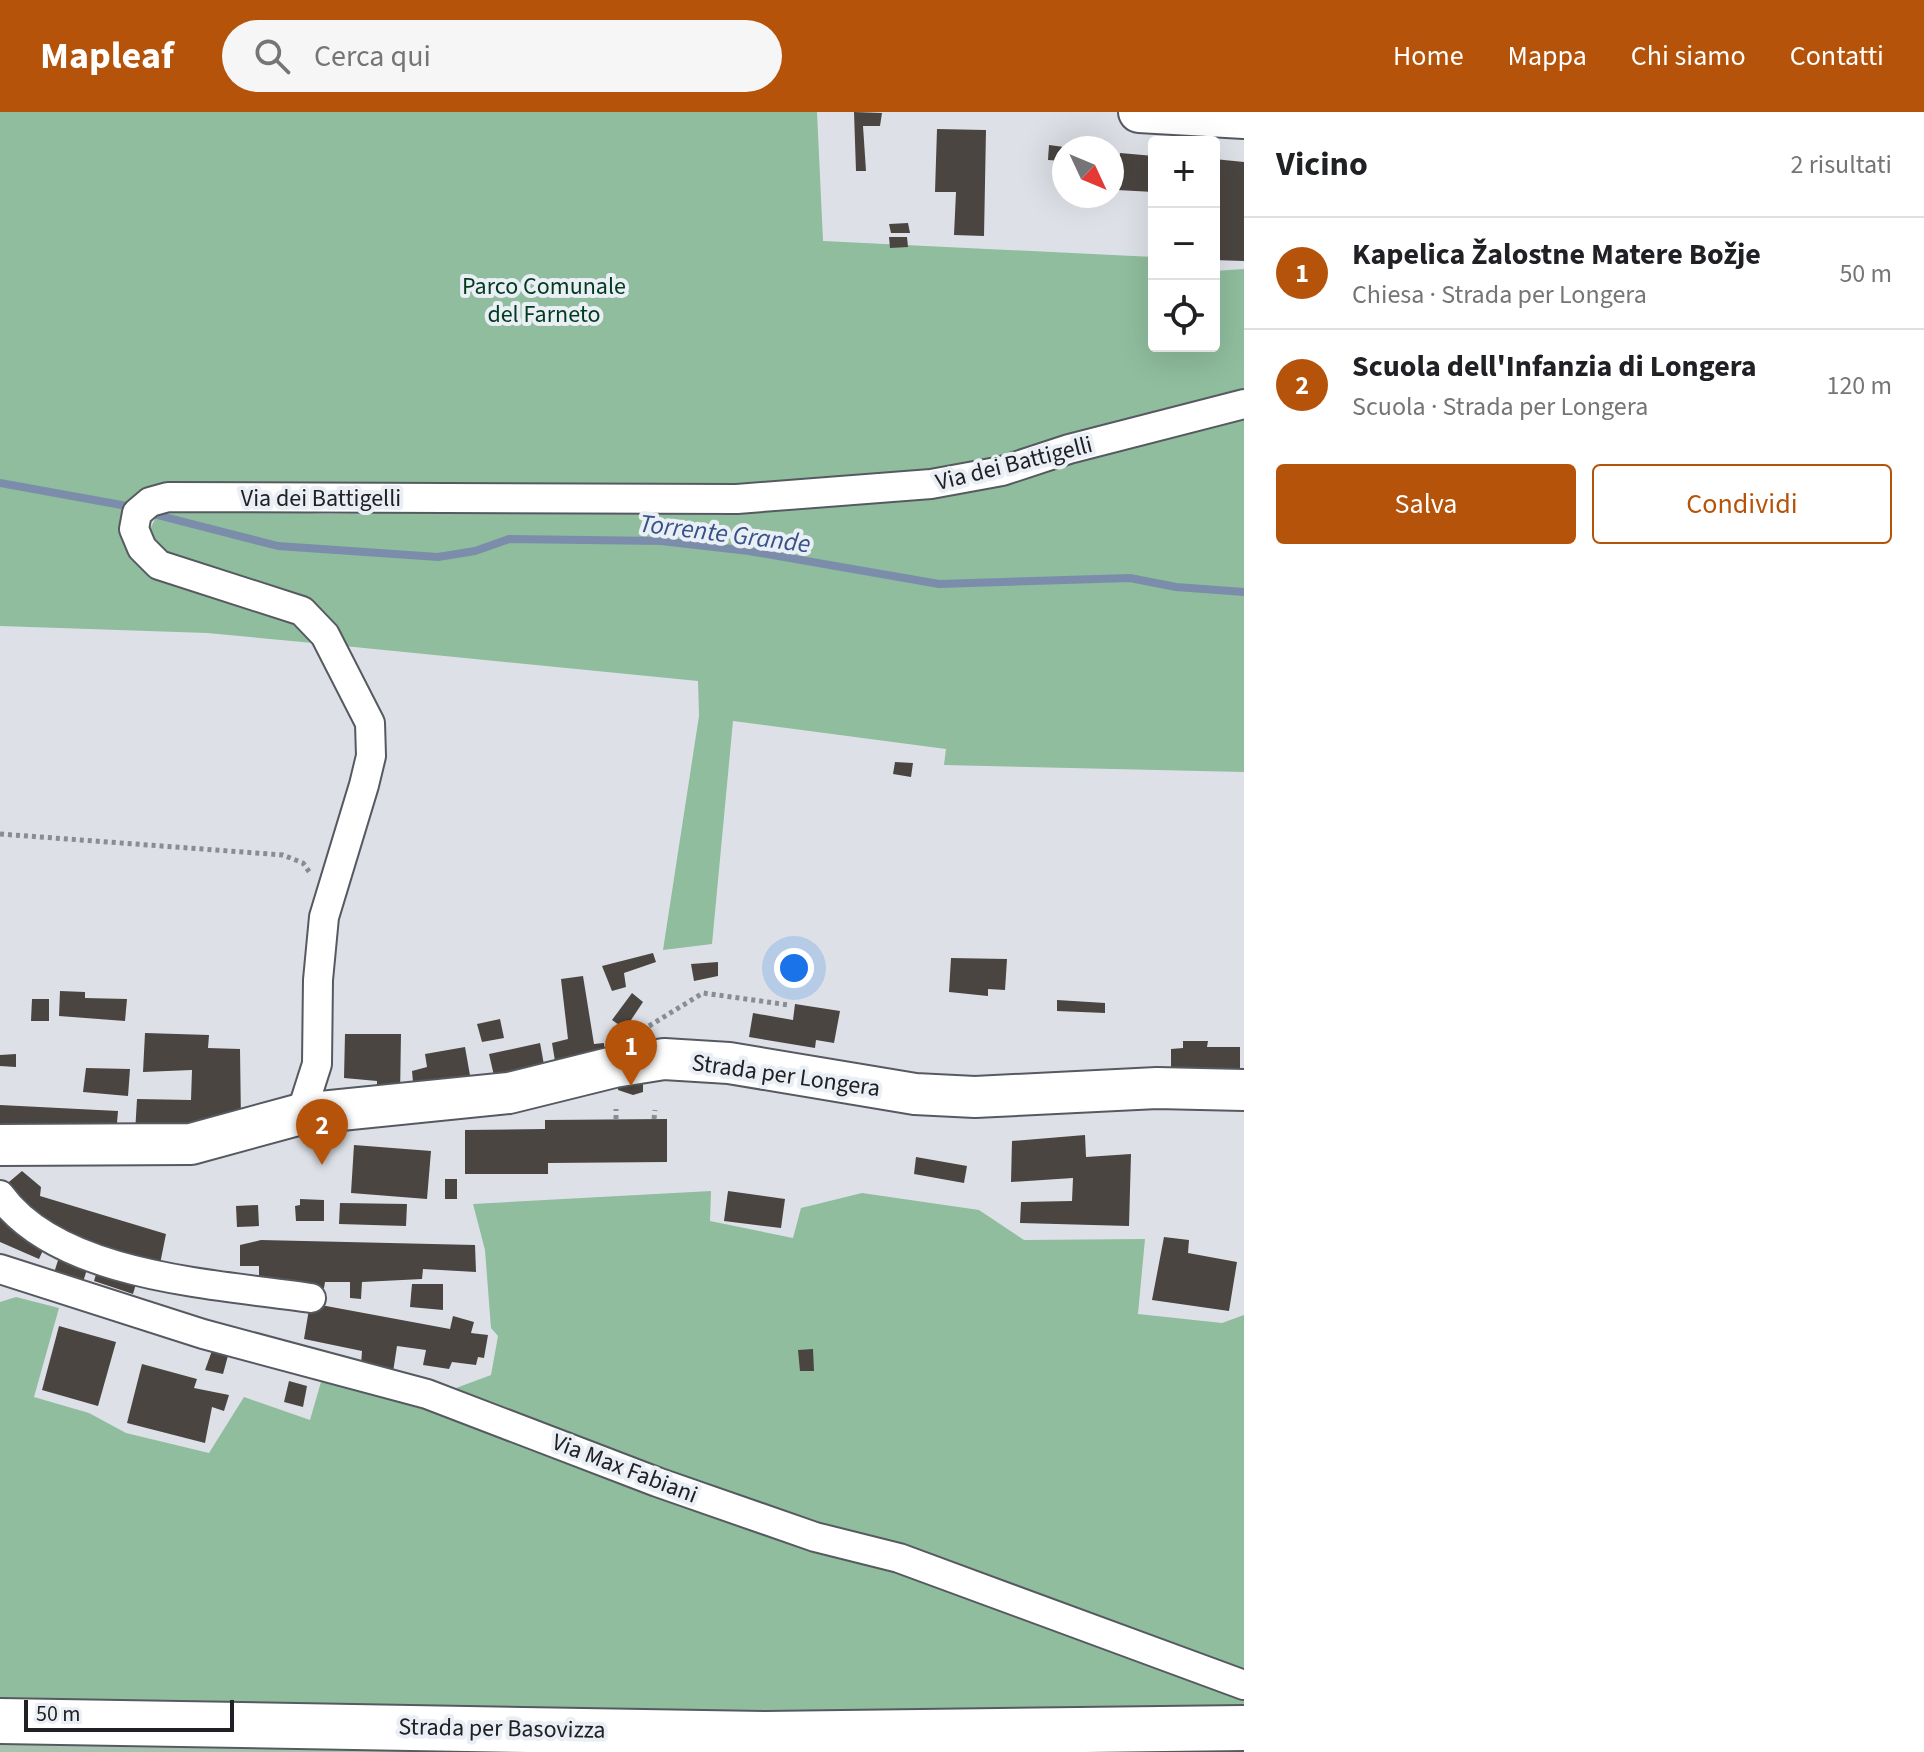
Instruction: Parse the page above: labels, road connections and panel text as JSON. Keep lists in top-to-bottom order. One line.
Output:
{"streets":{"main road":["Strada per Basovizza"],"street":["Via dei Battigelli","Strada per Longera","Via Max Fabiani"]},"crossings":[["Via dei Battigelli","Strada per Longera"]],"water":["Torrente Grande"],"parks":["Parco Comunale del Farneto"],"scale_bar":"50 m","north":"bottom right","page":{"header":"Mapleaf","search":"Cerca qui","nav":["Home","Mappa","Chi siamo","Contatti"],"heading":["Vicino","2 risultati"],"map_buttons":["+","−"],"list":[{"mark":"1","name":"Kapelica Žalostne Matere Božje","note":"Chiesa · Strada per Longera","value":"50 m"},{"mark":"2","name":"Scuola dell'Infanzia di Longera","note":"Scuola · Strada per Longera","value":"120 m"}],"buttons":["Salva","Condividi"],"pins":["1","2"],"scale":"50 m"}}
